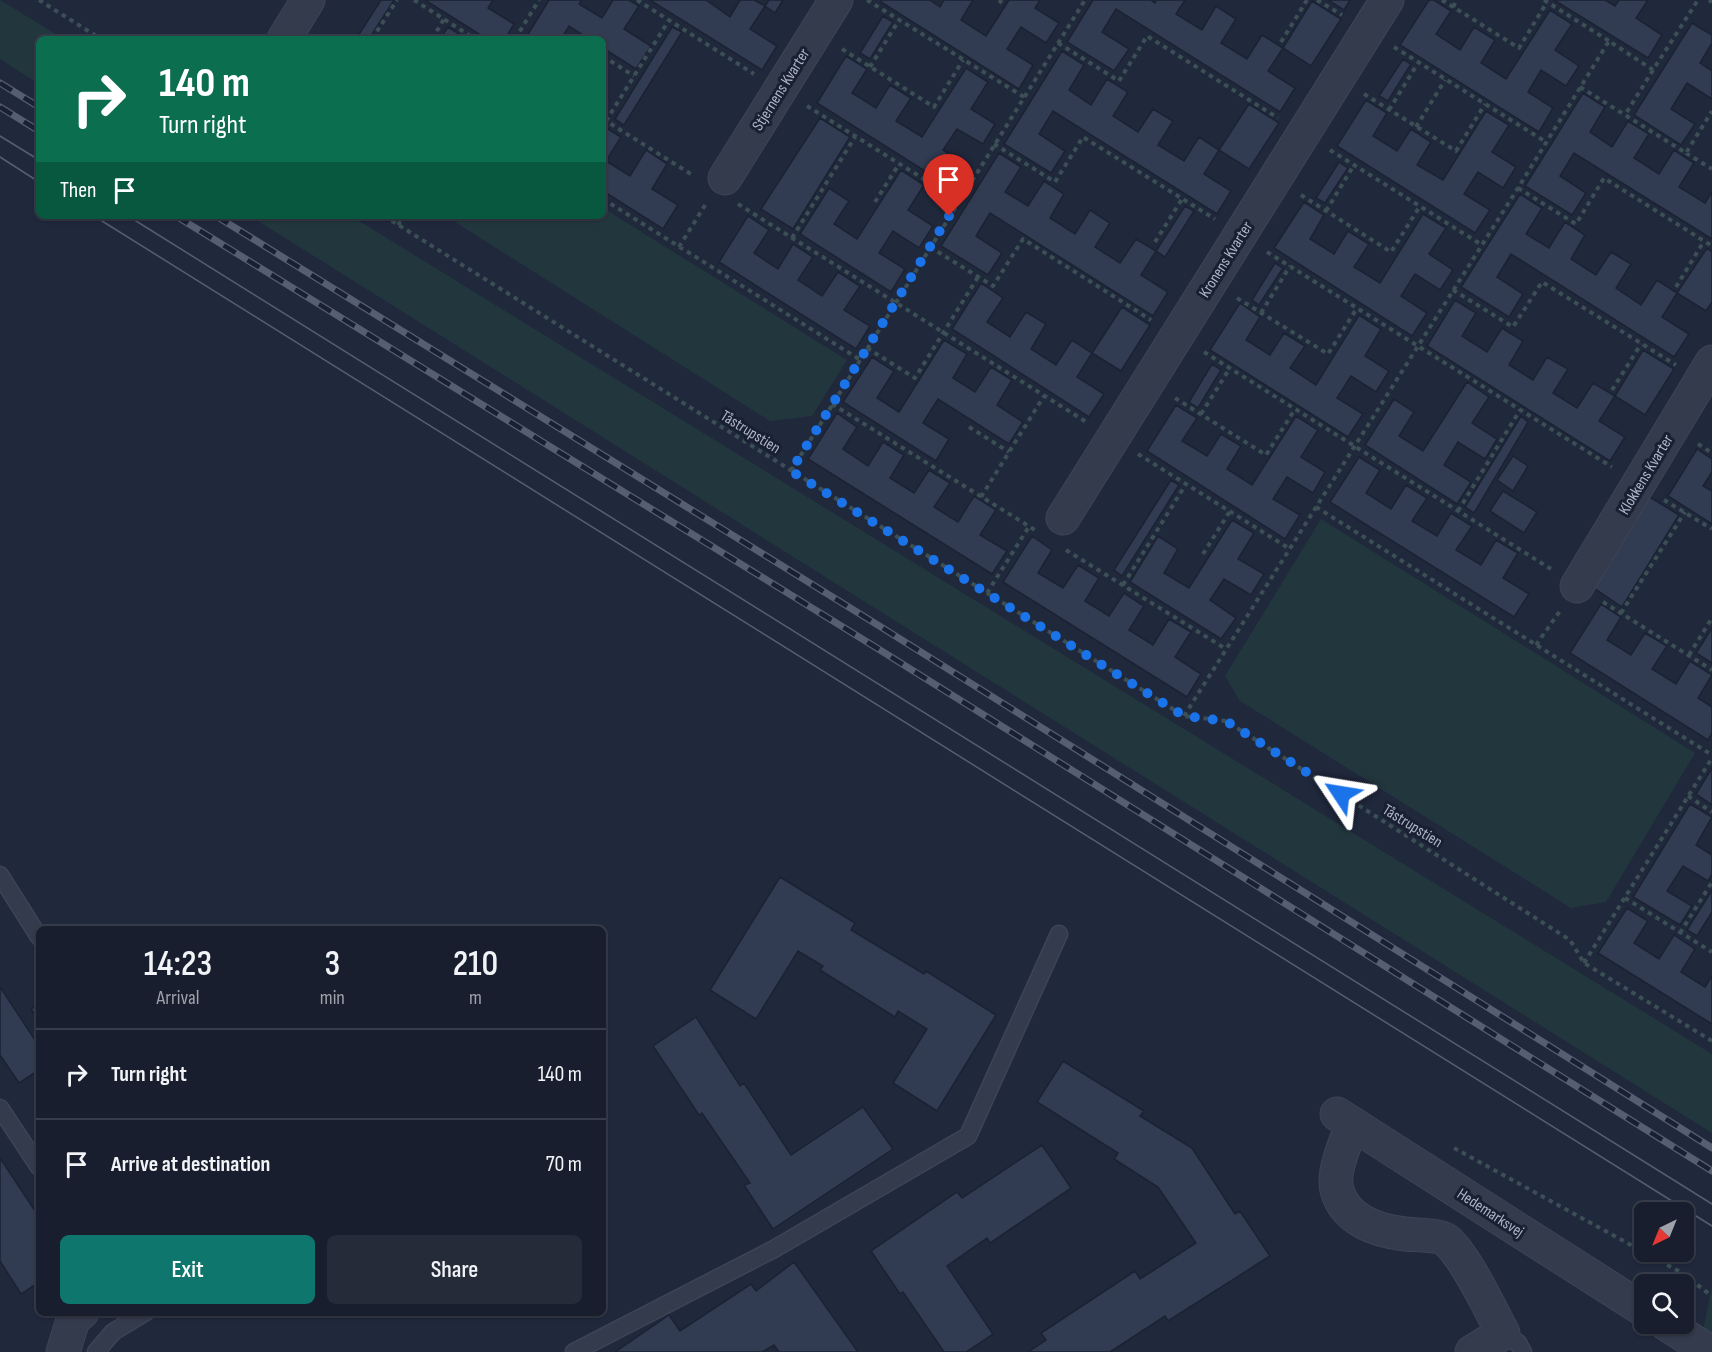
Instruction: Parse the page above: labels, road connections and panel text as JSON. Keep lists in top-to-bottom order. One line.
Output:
{"streets":{"street":["Stjernens Kvarter","Kronens Kvarter","Klokkens Kvarter","Hedemarksvej"],"path":["Tåstrupstien"]},"north":"bottom left","page":{"turn":["140 m","Turn right"],"then":"Then","eta":["14:23","Arrival","3","min","210","m"],"list":[{"name":"Turn right","value":"140 m"},{"name":"Arrive at destination","value":"70 m"}],"buttons":["Exit","Share"]}}
